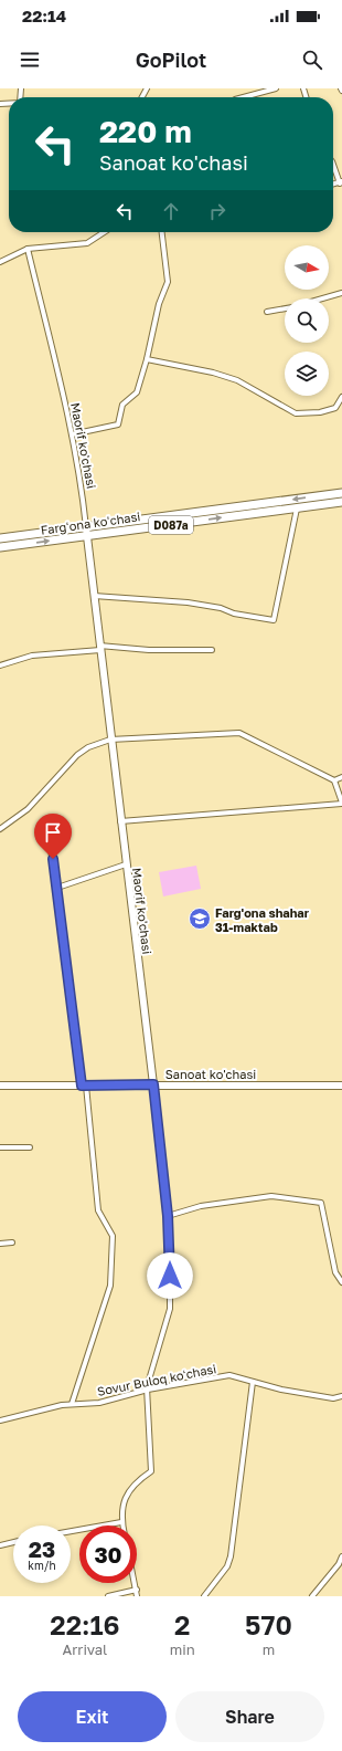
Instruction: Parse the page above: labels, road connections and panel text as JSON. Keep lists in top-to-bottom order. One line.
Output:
{"streets":{"main road":["Fargʻona koʻchasi","D087a"],"street":["Maorif ko'chasi","Sanoat ko'chasi","Sovur Buloq koʻchasi"]},"crossings":[["Maorif ko'chasi","Fargʻona koʻchasi"],["Maorif ko'chasi","Sanoat ko'chasi"]],"places":{"school or university":["Farg'ona shahar 31-maktab"]},"north":"right","page":{"status":"22:14","header":"GoPilot","turn":["220 m","Sanoat ko'chasi"],"speed":"23 km/h","limit":"30","eta":["22:16","Arrival","2","min","570","m"],"buttons":["Exit","Share"]}}
